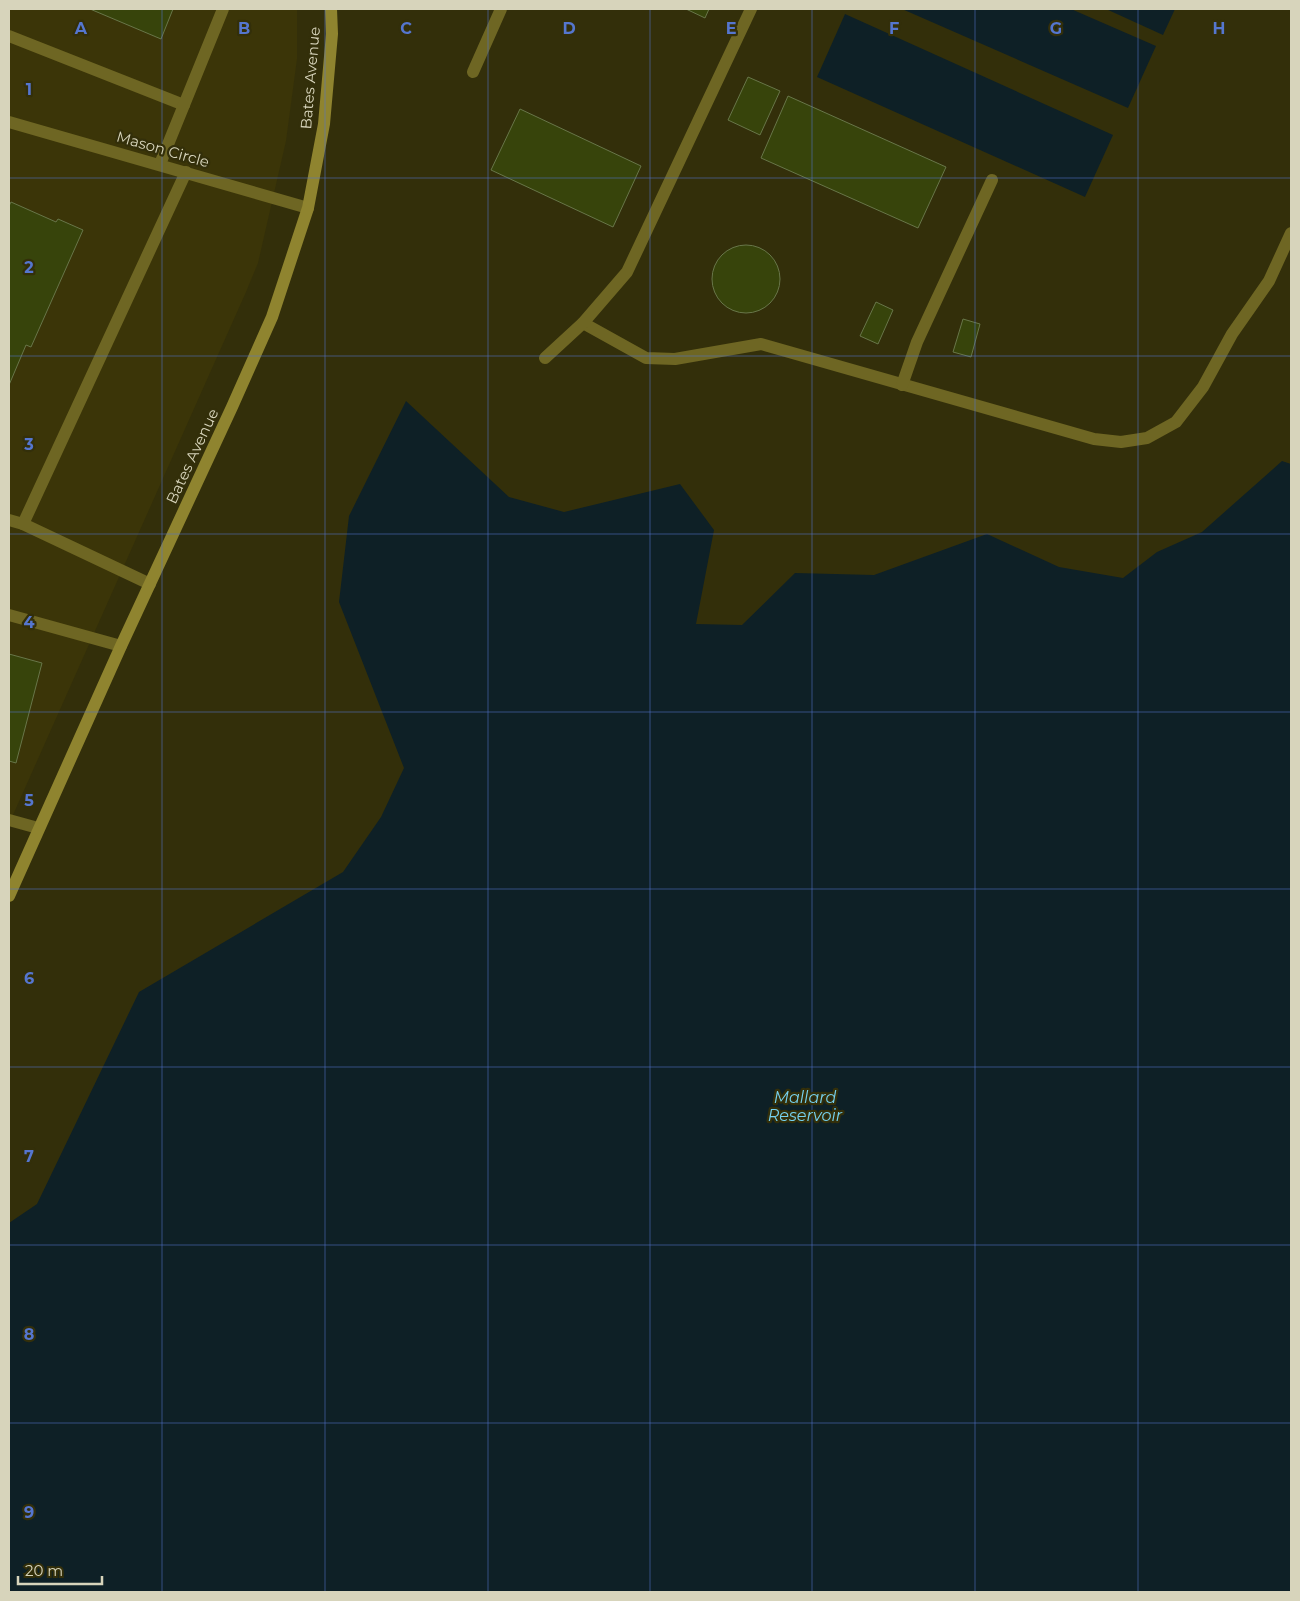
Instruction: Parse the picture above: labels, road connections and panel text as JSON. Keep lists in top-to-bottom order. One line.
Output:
{"streets":{"street":["Bates Avenue","Mason Circle"]},"crossings":[["Bates Avenue","Mason Circle"]],"water":["Mallard Reservoir"],"scale_bar":"20 m","grid":{"columns":["A","B","C","D","E","F","G","H"],"rows":["1","2","3","4","5","6","7","8","9"]}}
